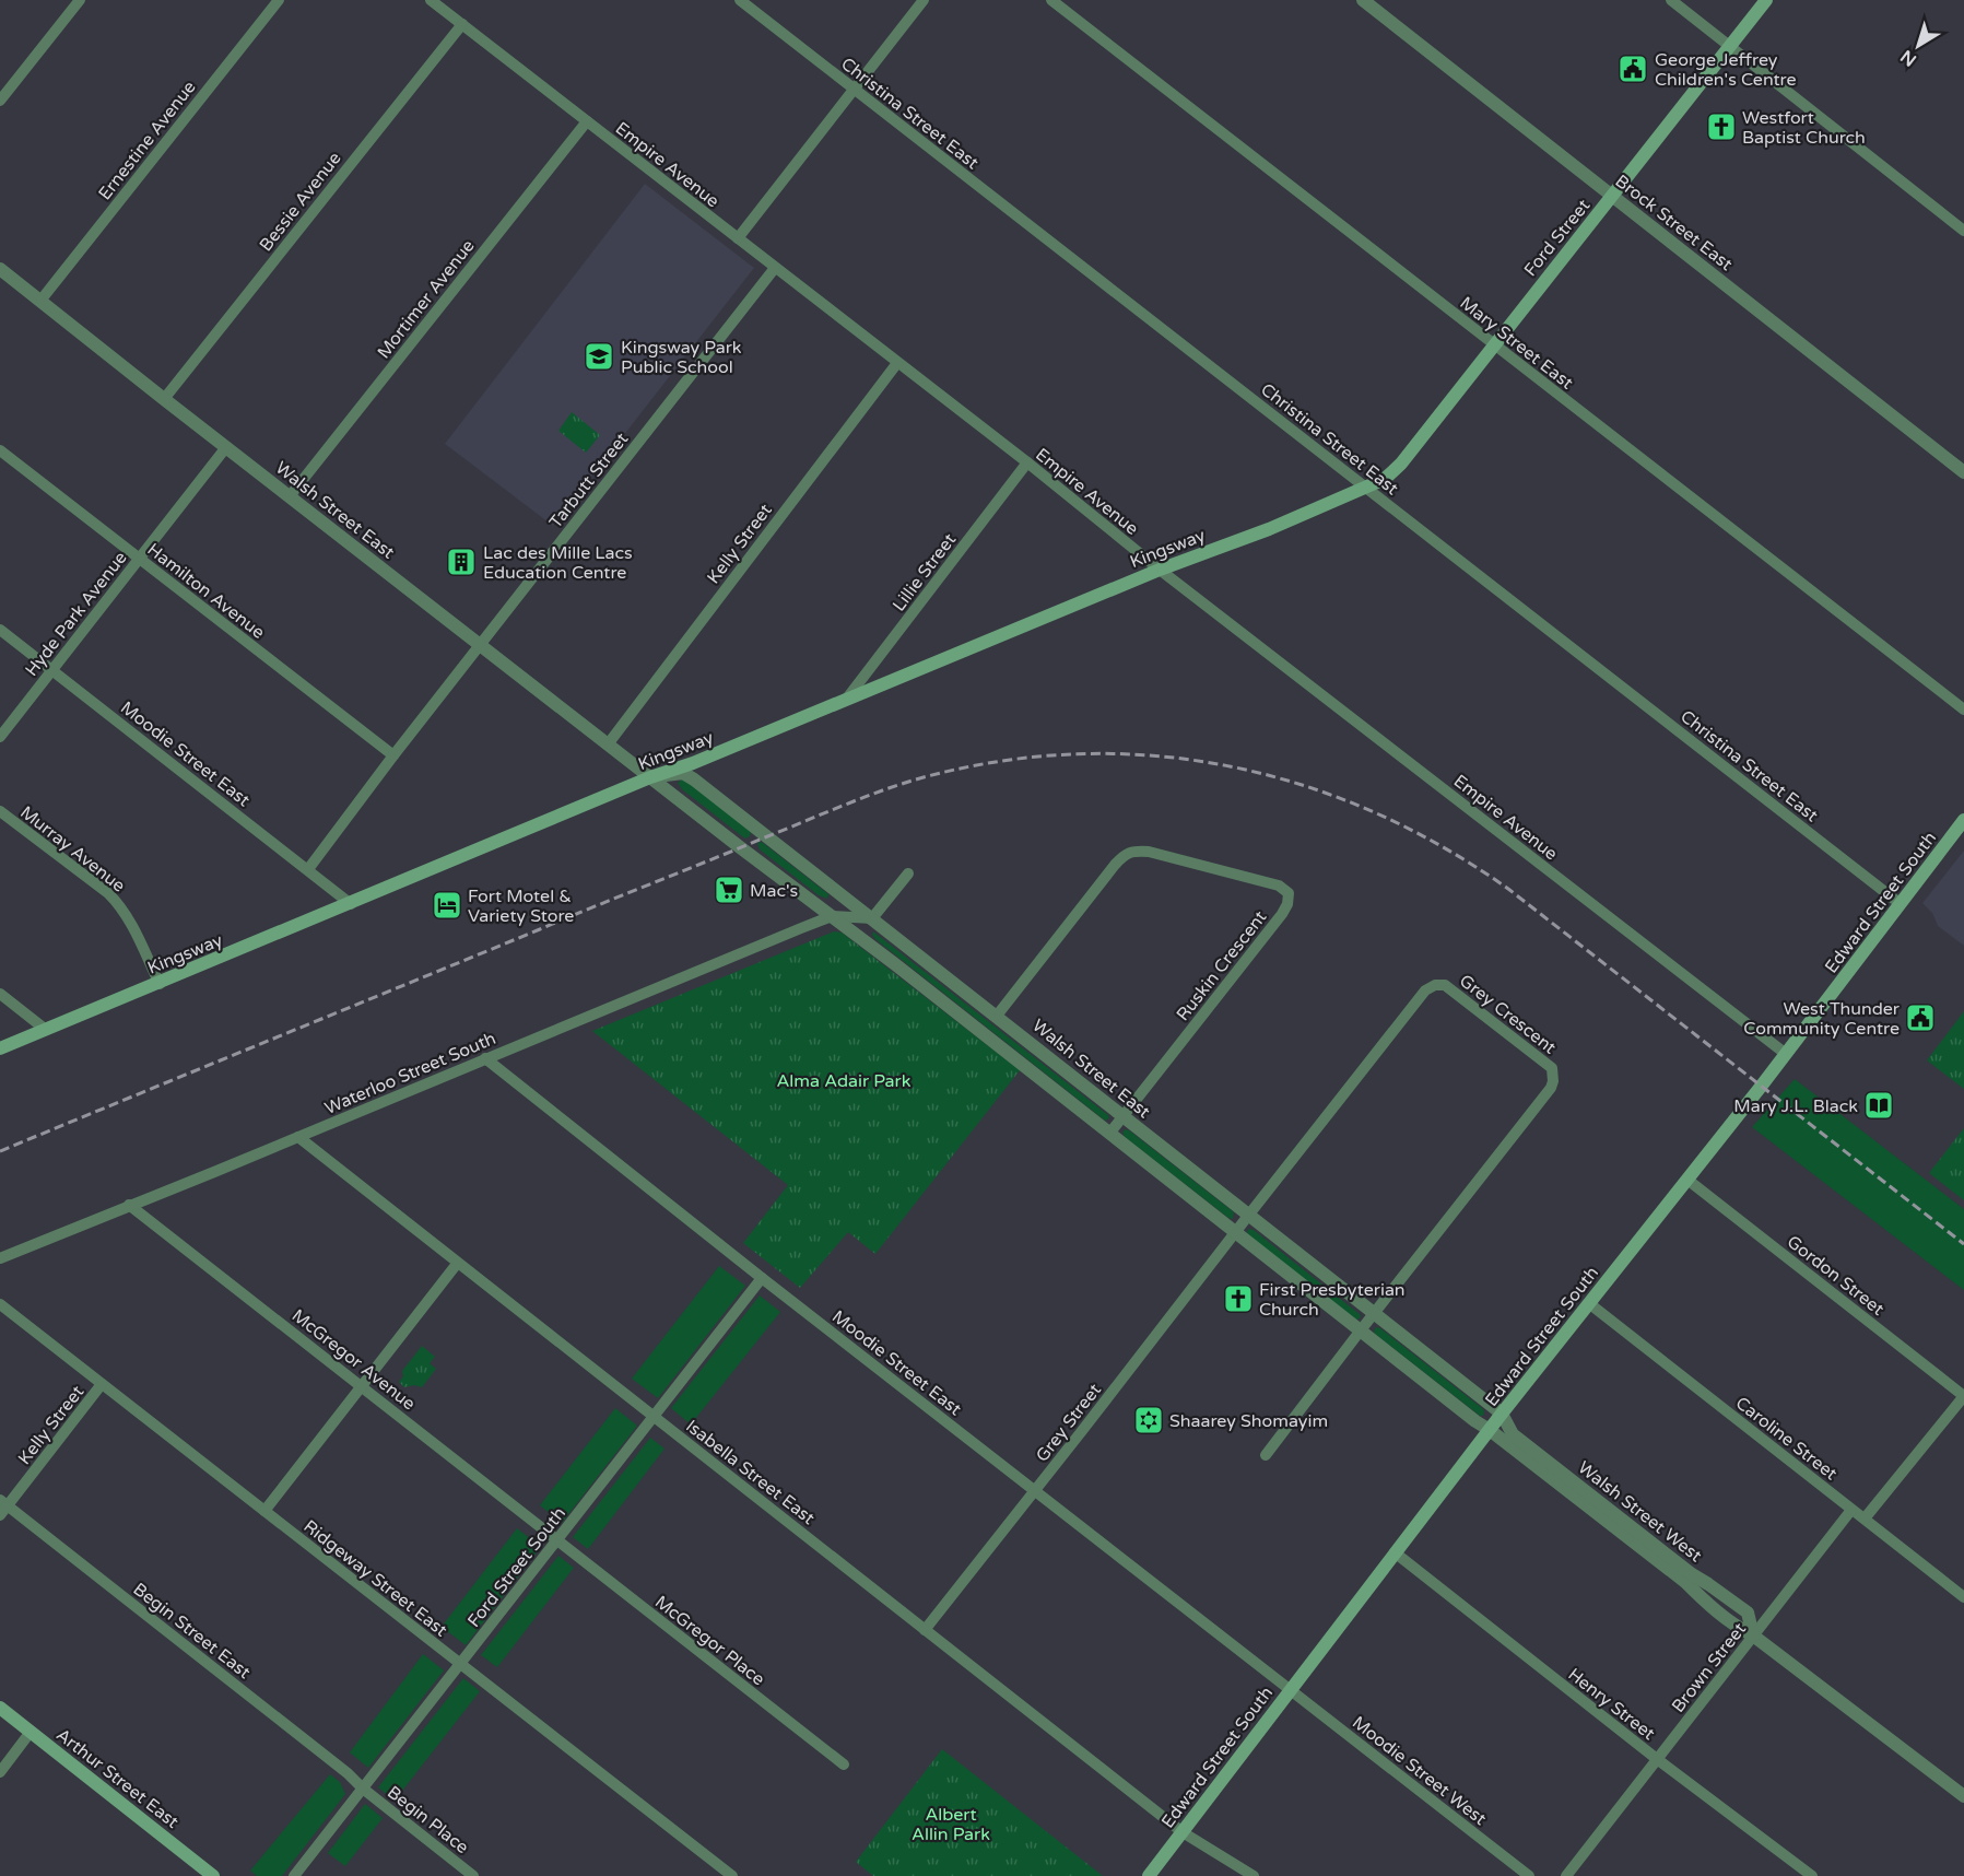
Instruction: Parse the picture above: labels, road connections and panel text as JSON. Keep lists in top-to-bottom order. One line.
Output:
{"streets":{"main road":["Ford Street","Kingsway","Edward Street South","Arthur Street East"],"street":["Christina Street East","Ernestine Avenue","Empire Avenue","Bessie Avenue","Brock Street East","Mortimer Avenue","Mary Street East","Tarbutt Street","Walsh Street East","Kelly Street","Lillie Street","Hamilton Avenue","Hyde Park Avenue","Moodie Street East","Murray Avenue","Ruskin Crescent","Grey Crescent","Waterloo Street South","Gordon Street","McGregor Avenue","Grey Street","Caroline Street","Isabella Street East","Walsh Street West","Ford Street South","Ridgeway Street East","Begin Street East","McGregor Place","Brown Street","Henry Street","Moodie Street West","Begin Place"]},"crossings":[["Christina Street East","Ford Street"],["Christina Street East","Kingsway"],["Christina Street East","Edward Street South"],["Ernestine Avenue","Walsh Street East"],["Empire Avenue","Bessie Avenue"],["Empire Avenue","Mortimer Avenue"],["Empire Avenue","Tarbutt Street"],["Empire Avenue","Kelly Street"],["Empire Avenue","Kingsway"],["Empire Avenue","Lillie Street"],["Empire Avenue","Edward Street South"],["Bessie Avenue","Walsh Street East"],["Brock Street East","Ford Street"],["Ford Street","Mary Street East"],["Ford Street","Kingsway"],["Mortimer Avenue","Walsh Street East"],["Tarbutt Street","Walsh Street East"],["Tarbutt Street","Hamilton Avenue"],["Tarbutt Street","Moodie Street East"],["Walsh Street East","Kelly Street"],["Walsh Street East","Kingsway"],["Walsh Street East","Hyde Park Avenue"],["Walsh Street East","Edward Street South"],["Walsh Street East","Ruskin Crescent"],["Walsh Street East","Grey Crescent"],["Walsh Street East","Waterloo Street South"],["Walsh Street East","Grey Street"],["Walsh Street East","Walsh Street West"],["Kelly Street","Ridgeway Street East"],["Kelly Street","Begin Street East"],["Kingsway","Lillie Street"],["Kingsway","Moodie Street East"],["Kingsway","Murray Avenue"],["Hamilton Avenue","Hyde Park Avenue"],["Hyde Park Avenue","Moodie Street East"],["Moodie Street East","Edward Street South"],["Moodie Street East","Waterloo Street South"],["Moodie Street East","Grey Street"],["Moodie Street East","Ford Street South"],["Moodie Street East","Moodie Street West"],["Edward Street South","Gordon Street"],["Edward Street South","Caroline Street"],["Edward Street South","Isabella Street East"],["Edward Street South","Walsh Street West"],["Edward Street South","Henry Street"],["Edward Street South","Moodie Street West"],["Grey Crescent","Grey Street"],["Waterloo Street South","McGregor Avenue"],["Waterloo Street South","Isabella Street East"],["McGregor Avenue","Ford Street South"],["McGregor Avenue","McGregor Place"],["Grey Street","Isabella Street East"],["Caroline Street","Brown Street"],["Isabella Street East","Ford Street South"],["Walsh Street West","Brown Street"],["Ford Street South","Ridgeway Street East"],["Ford Street South","Begin Street East"],["Ford Street South","McGregor Place"],["Ford Street South","Begin Place"],["Begin Street East","Begin Place"],["Brown Street","Henry Street"]],"parks":["Alma Adair Park","Albert Allin Park"],"places":{"public building":["George Jeffrey Children's Centre","West Thunder Community Centre"],"church":["Westfort Baptist Church","First Presbyterian Church"],"school or university":["Kingsway Park Public School"],"building":["Lac des Mille Lacs Education Centre"],"supermarket":["Mac's"],"hotel":["Fort Motel & Variety Store"],"library":["Mary J.L. Black"],"synagogue":["Shaarey Shomayim"]},"north":"bottom left"}
